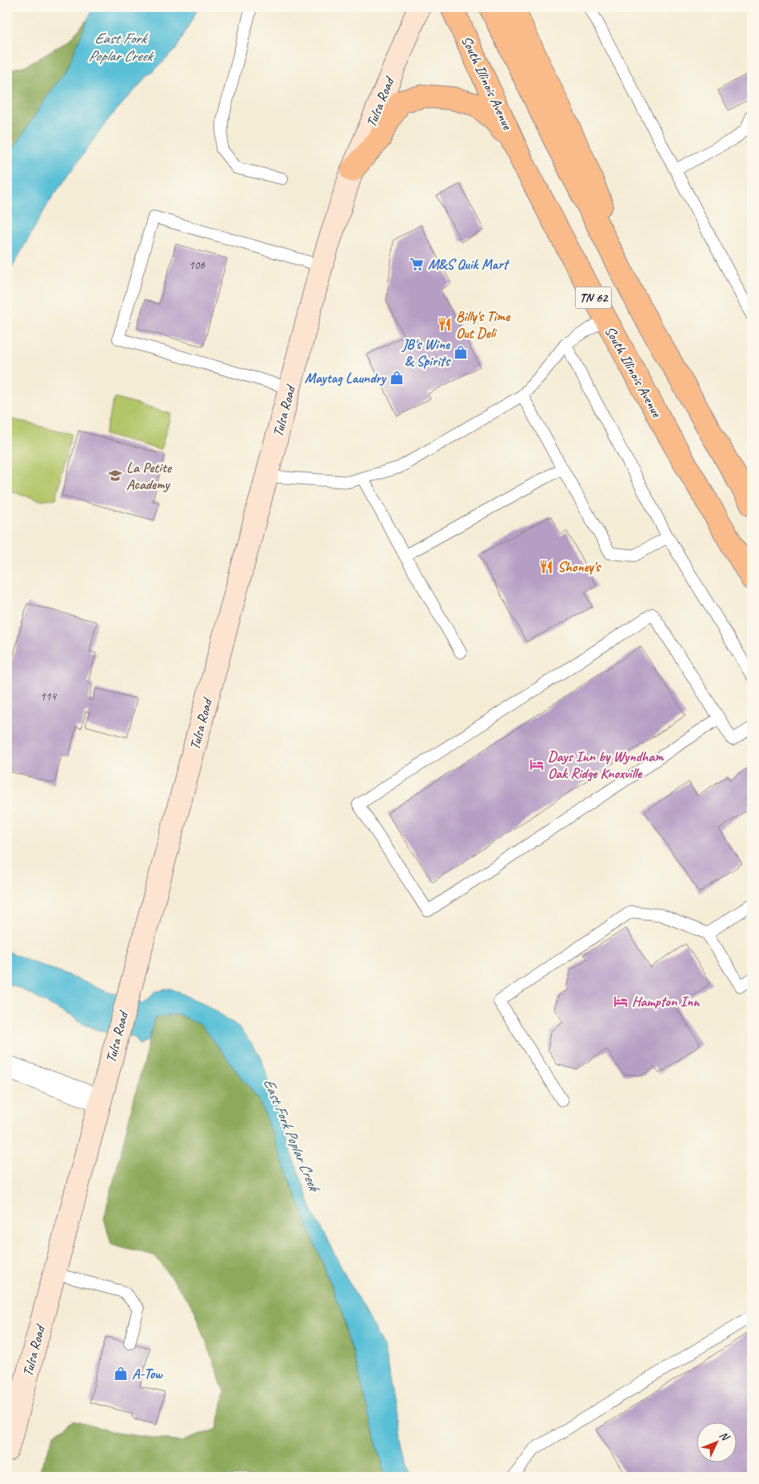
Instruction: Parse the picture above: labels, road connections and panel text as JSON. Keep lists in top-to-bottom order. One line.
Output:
{"streets":{"highway":["South Illinois Avenue","TN 62"],"street":["Tulsa Road"]},"water":["East Fork Poplar Creek"],"places":{"supermarket":["M&S Quik Mart"],"restaurant":["Billy's Time Out Deli","Shoney's"],"shop":["JB's Wine & Spirits","Maytag Laundry","A-Tow"],"school or university":["La Petite Academy"],"hotel":["Days Inn by Wyndham Oak Ridge Knoxville","Hampton Inn"]},"house_numbers":["106","114"],"north":"top right"}
